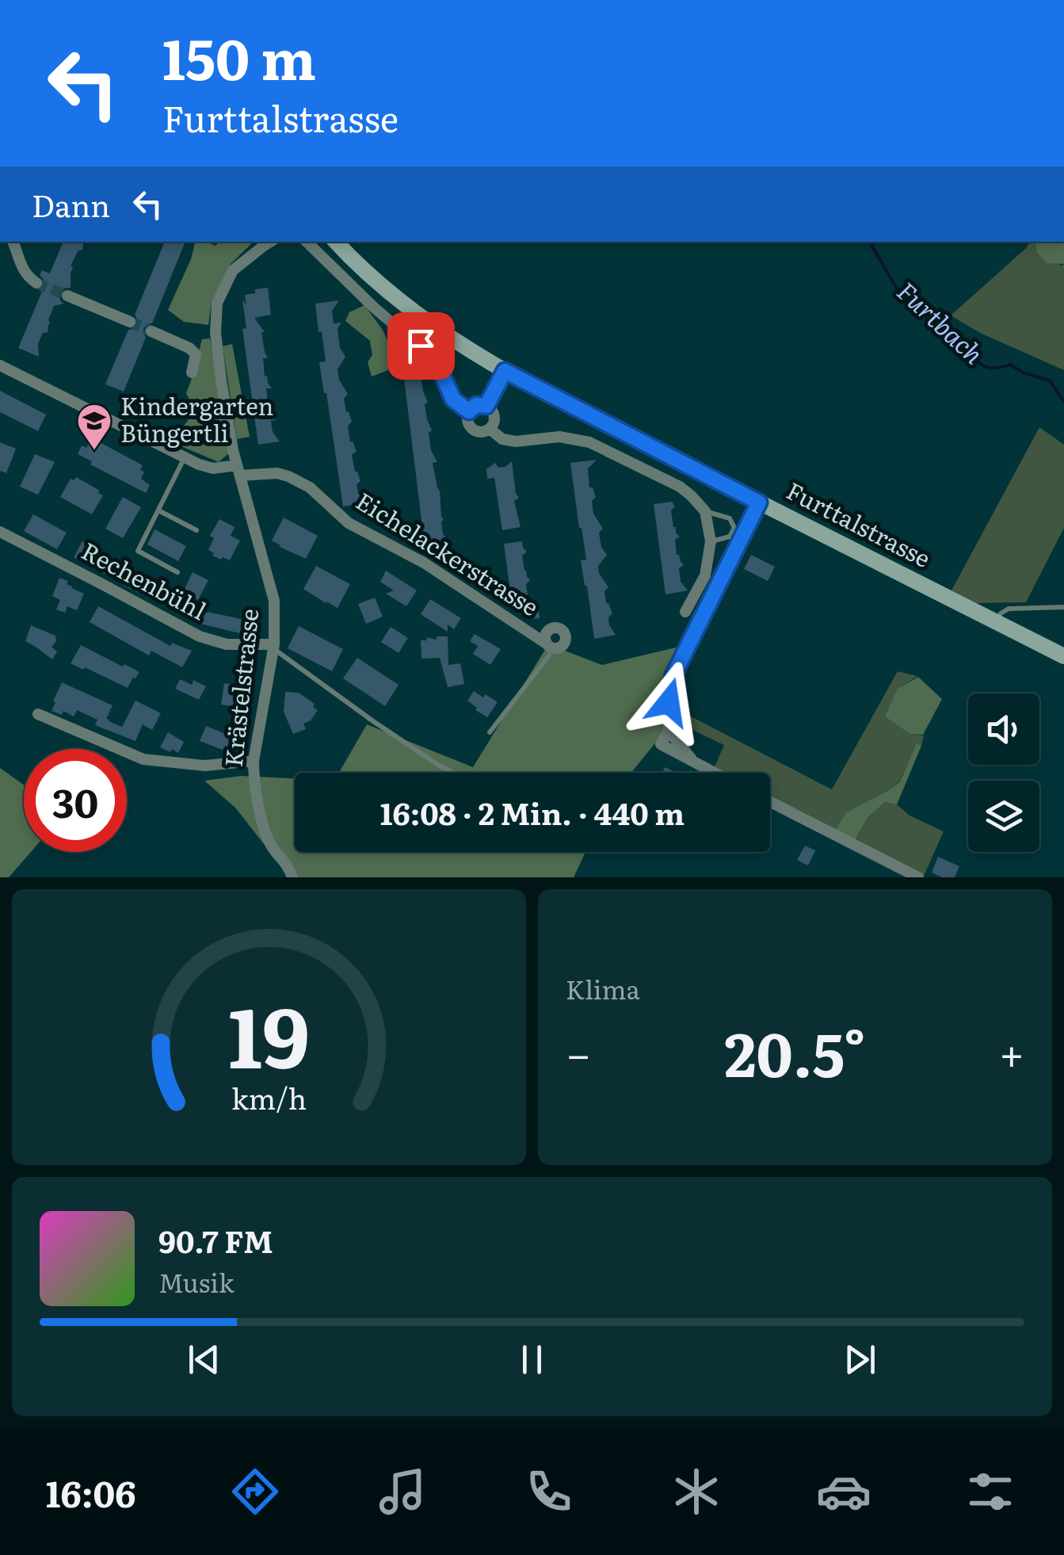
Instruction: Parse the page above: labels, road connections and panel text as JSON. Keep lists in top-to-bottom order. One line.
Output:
{"streets":{"main road":["Furttalstrasse"],"street":["Eichelackerstrasse","Rechenbühl","Krästelstrasse"]},"crossings":[["Eichelackerstrasse","Krästelstrasse"],["Rechenbühl","Krästelstrasse"]],"water":["Furtbach"],"places":{"school or university":["Kindergarten Büngertli"]},"page":{"turn":["150 m","Furttalstrasse"],"then":"Dann","limit":"30","trip":"16:08 · 2 Min. · 440 m","tile":"Klima","heat":["−","20.5°","+"],"song":["90.7 FM","Musik"],"tabs":"16:06","gauge":["19","km/h"]}}
